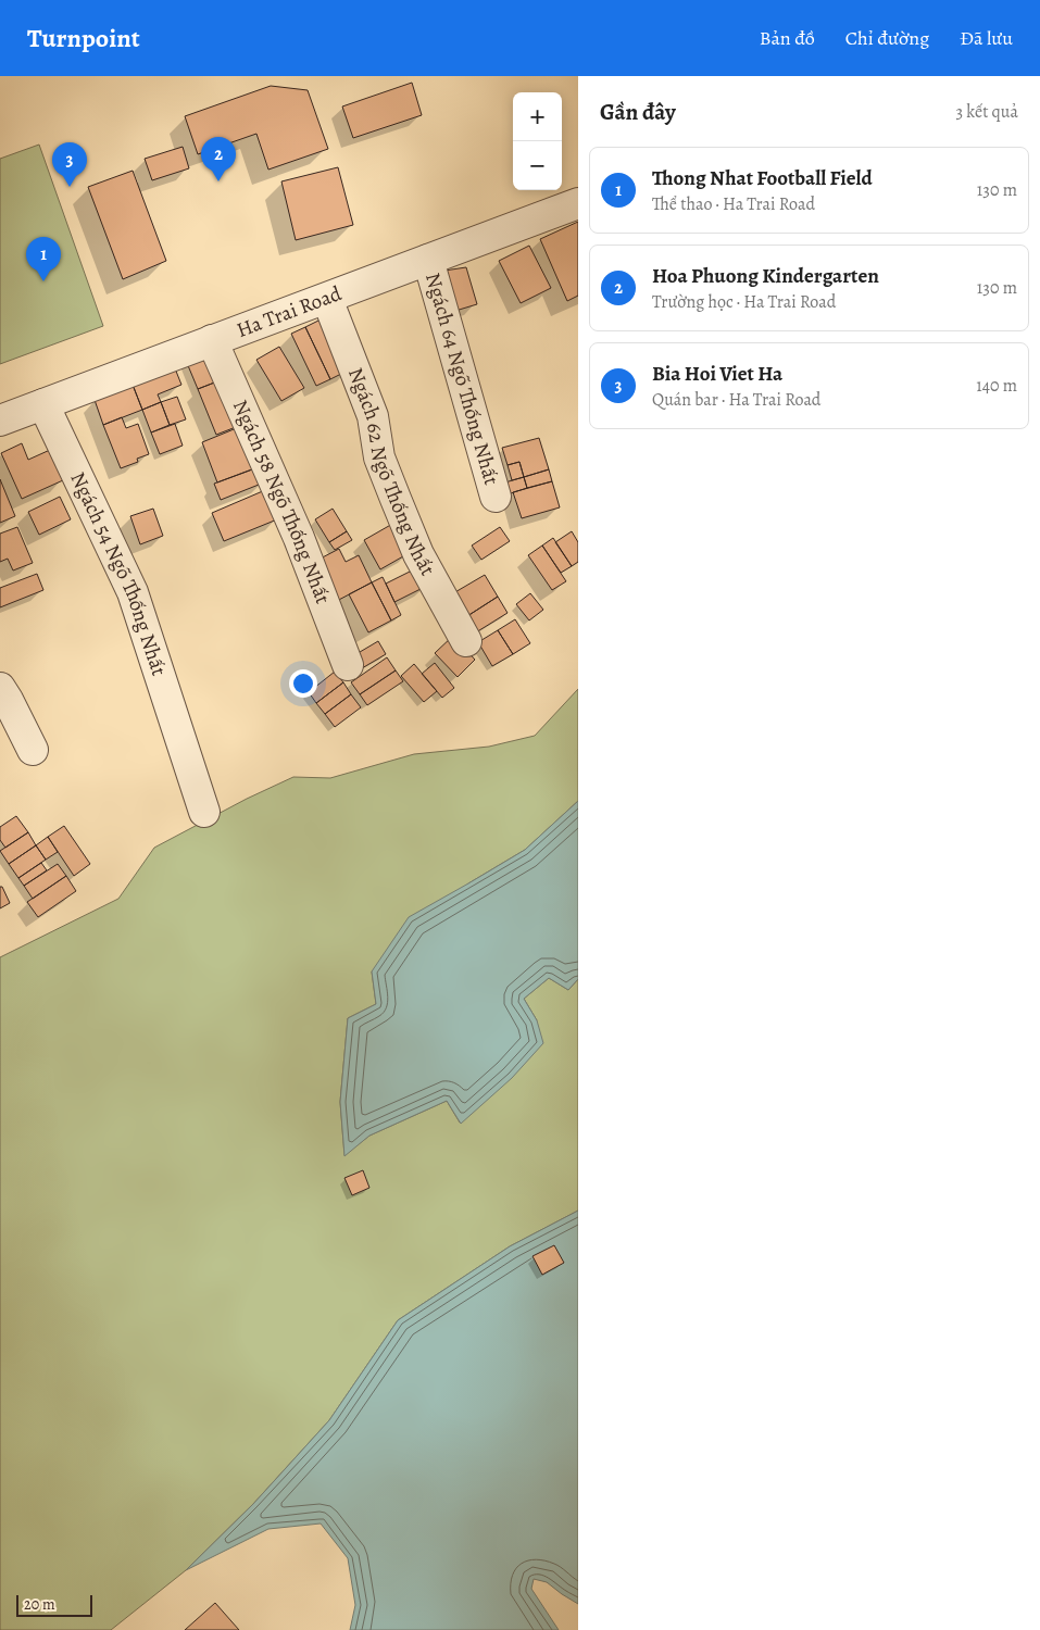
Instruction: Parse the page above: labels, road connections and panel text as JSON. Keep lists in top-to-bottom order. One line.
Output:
{"streets":{"street":["Ha Trai Road","Ngách 64 Ngõ Thống Nhất","Ngách 62 Ngõ Thống Nhất","Ngách 58 Ngõ Thống Nhất","Ngách 54 Ngõ Thống Nhất"]},"crossings":[["Ha Trai Road","Ngách 64 Ngõ Thống Nhất"],["Ha Trai Road","Ngách 62 Ngõ Thống Nhất"],["Ha Trai Road","Ngách 58 Ngõ Thống Nhất"],["Ha Trai Road","Ngách 54 Ngõ Thống Nhất"]],"scale_bar":"20 m","page":{"header":"Turnpoint","nav":["Bản đồ","Chỉ đường","Đã lưu"],"heading":["Gần đây","3 kết quả"],"map_buttons":["+","−"],"pins":["2","3","1"],"list":[{"mark":"1","name":"Thong Nhat Football Field","note":"Thể thao · Ha Trai Road","value":"130 m"},{"mark":"2","name":"Hoa Phuong Kindergarten","note":"Trường học · Ha Trai Road","value":"130 m"},{"mark":"3","name":"Bia Hoi Viet Ha","note":"Quán bar · Ha Trai Road","value":"140 m"}],"scale":"20 m"}}
